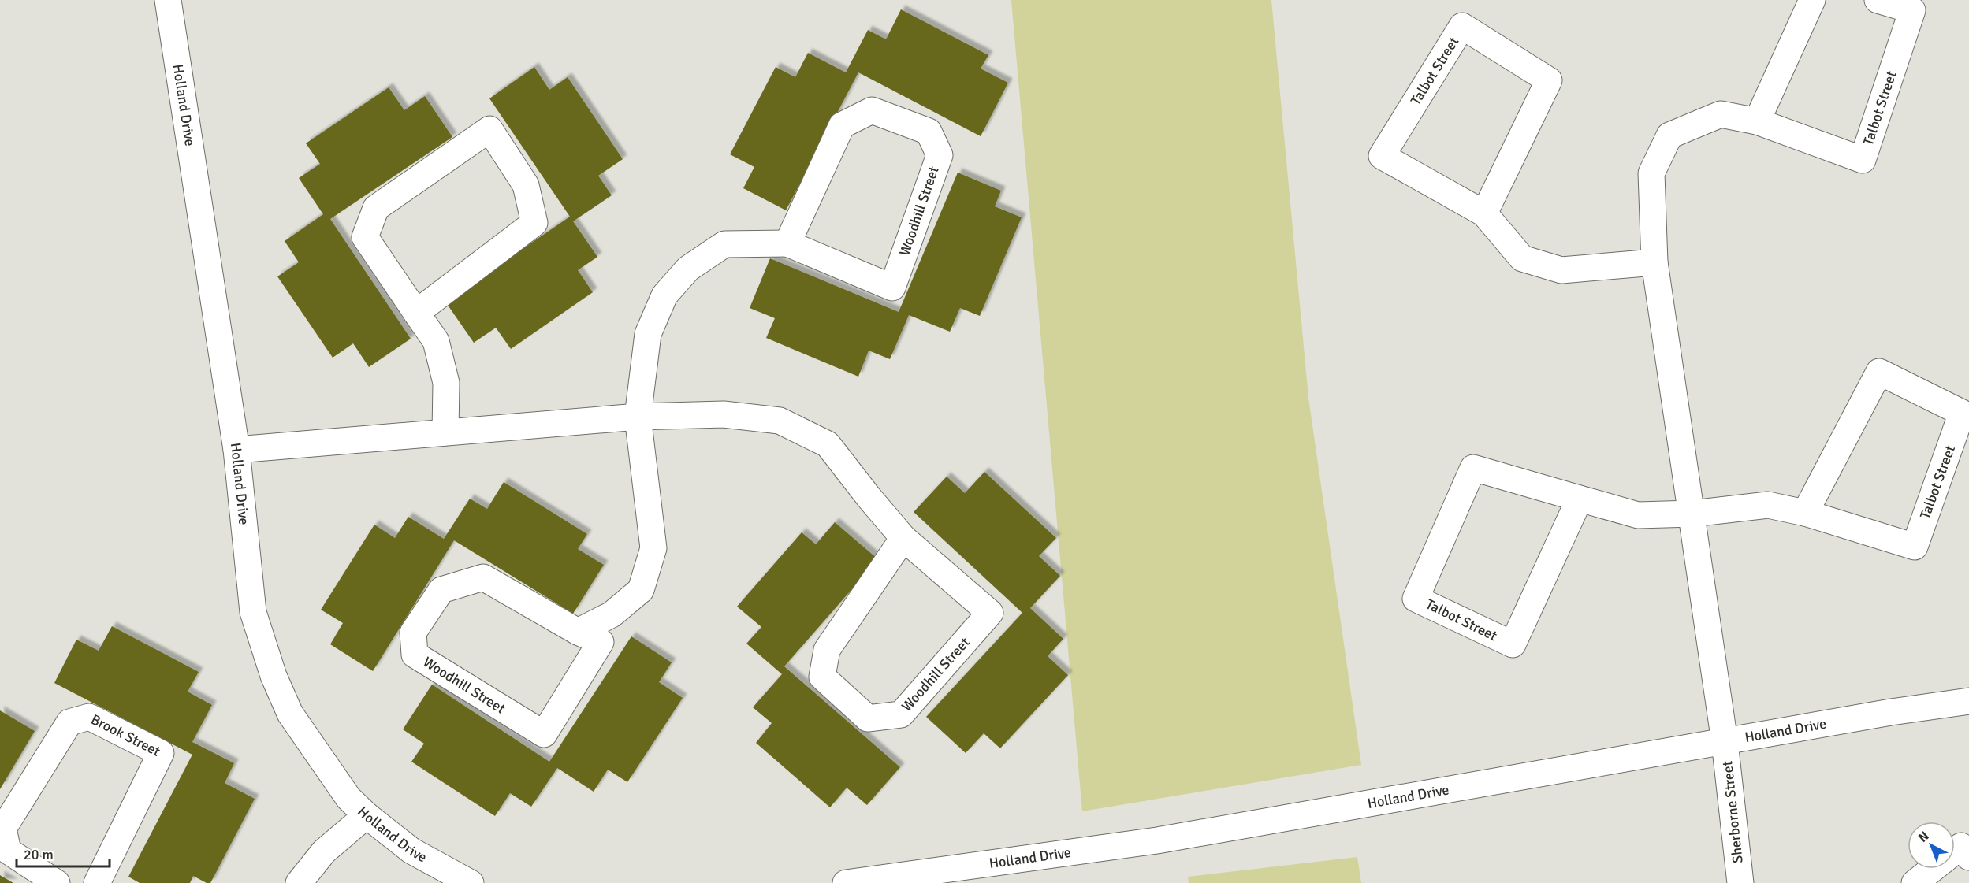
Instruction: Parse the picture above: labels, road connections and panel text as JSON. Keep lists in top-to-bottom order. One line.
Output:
{"streets":{"street":["Talbot Street","Holland Drive","Woodhill Street","Brook Street","Sherborne Street"]},"crossings":[["Talbot Street","Holland Drive"],["Talbot Street","Sherborne Street"],["Holland Drive","Woodhill Street"],["Holland Drive","Sherborne Street"]],"scale_bar":"20 m","north":"top left"}
